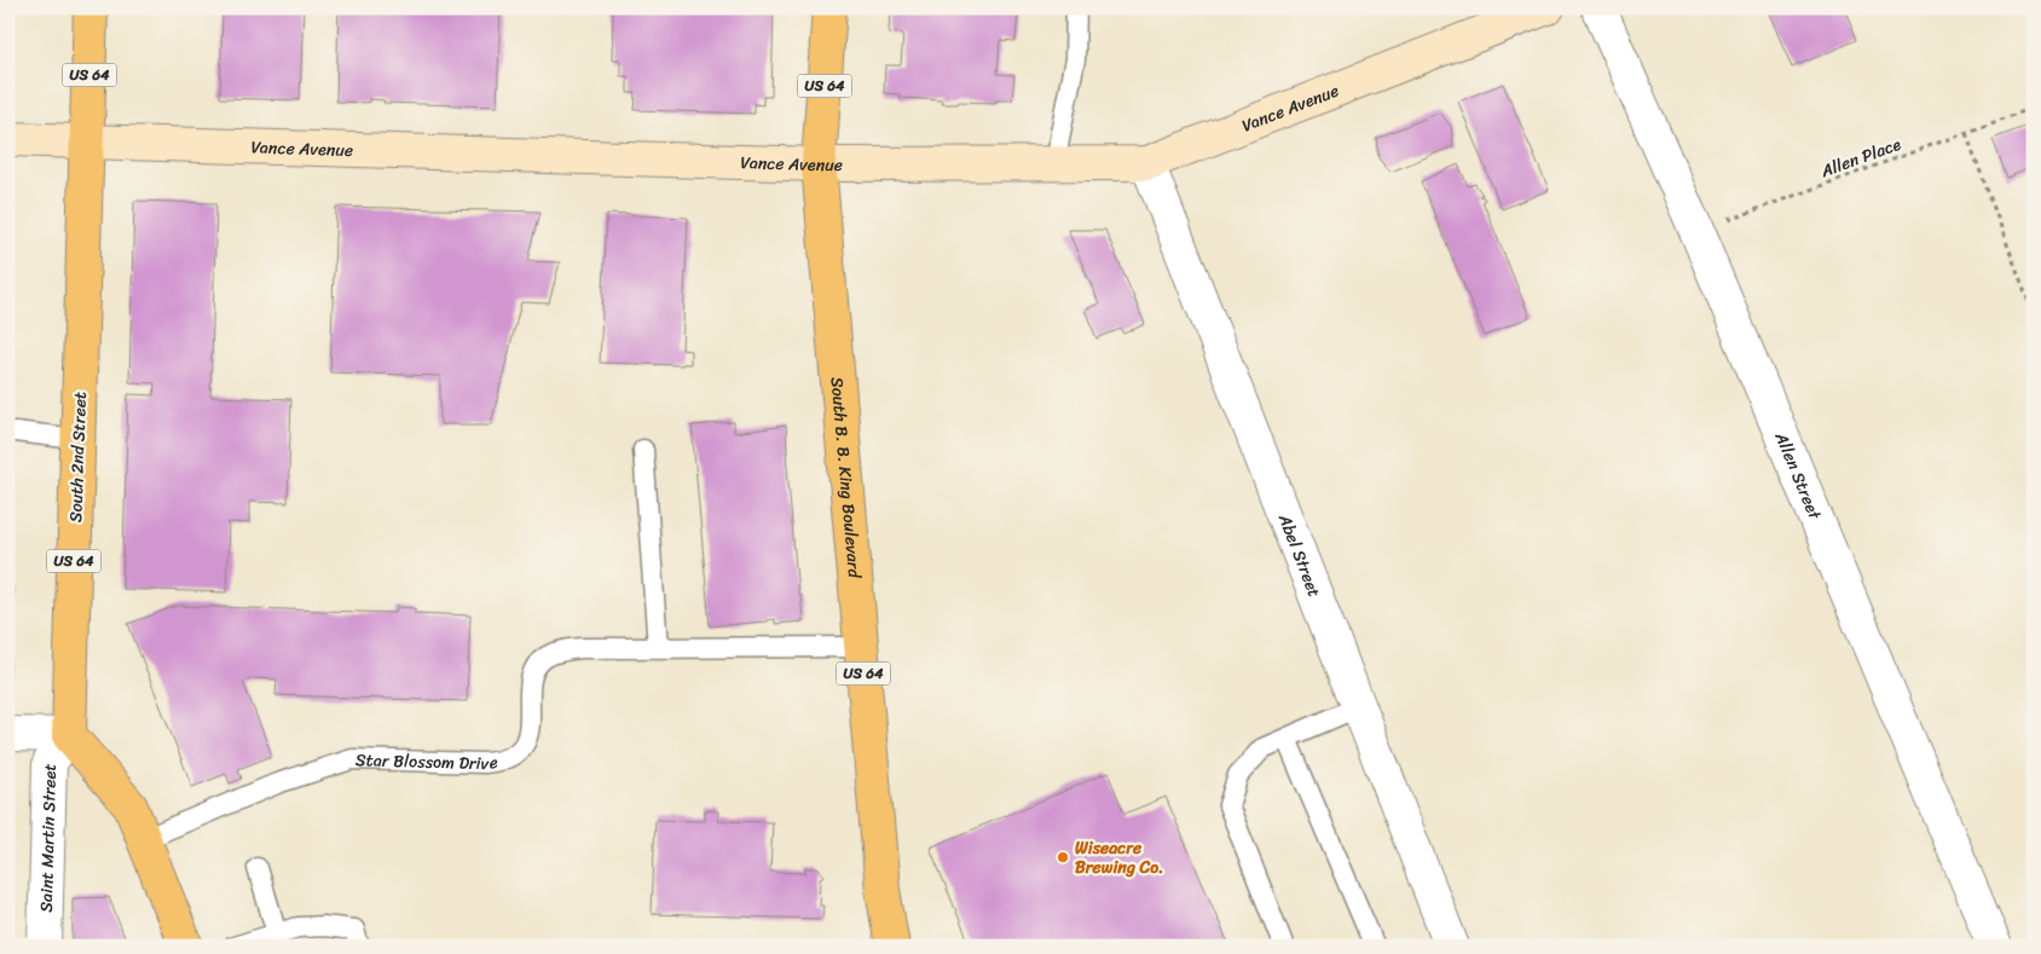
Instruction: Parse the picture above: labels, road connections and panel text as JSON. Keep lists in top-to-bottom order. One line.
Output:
{"streets":{"main road":["US 64","South 2nd Street","South B. B. King Boulevard"],"street":["Vance Avenue","Allen Street","Abel Street","Saint Martin Street"],"lane":["Star Blossom Drive"],"path":["Allen Place"]},"crossings":[["Vance Avenue","South 2nd Street"],["Vance Avenue","South B. B. King Boulevard"],["Vance Avenue","Abel Street"],["Allen Place","Allen Street"],["South 2nd Street","Saint Martin Street"],["South B. B. King Boulevard","Star Blossom Drive"]],"places":["Wiseacre Brewing Co."]}
